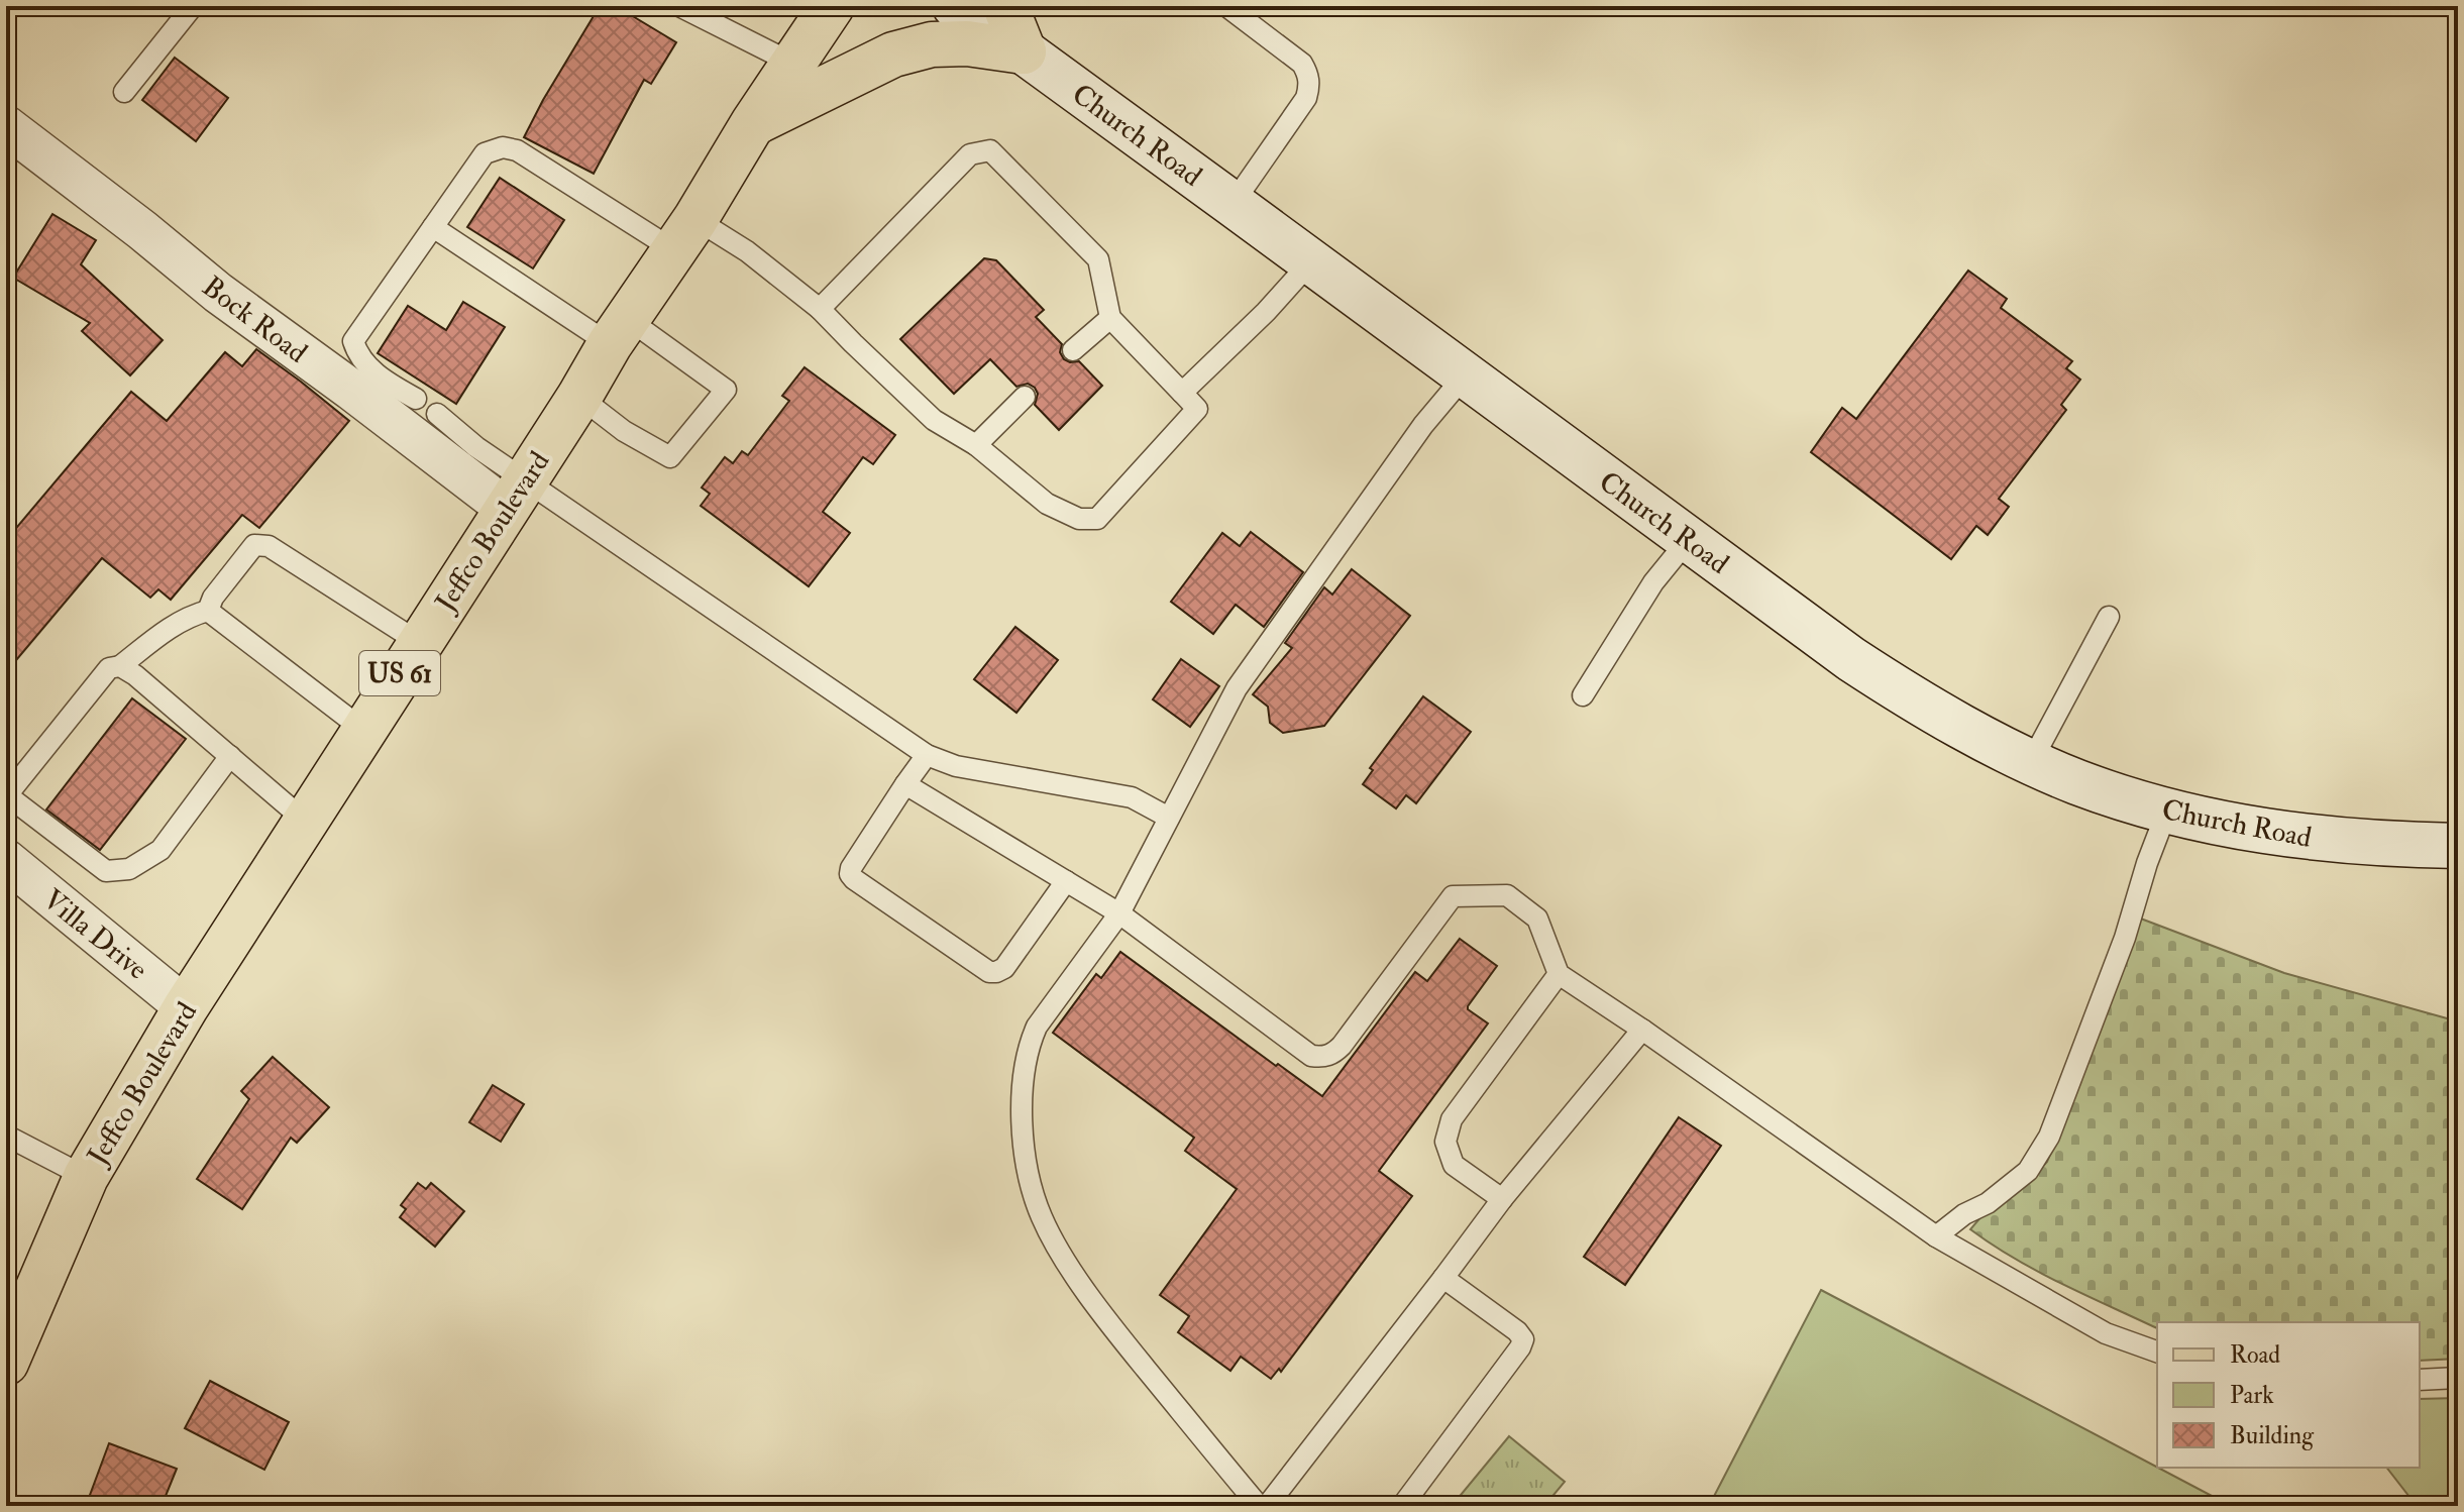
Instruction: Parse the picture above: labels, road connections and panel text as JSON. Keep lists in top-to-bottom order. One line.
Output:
{"streets":{"main road":["Church Road","Jeffco Boulevard","US 61"],"street":["Bock Road","Villa Drive"]},"crossings":[["Bock Road","Jeffco Boulevard"],["Jeffco Boulevard","Villa Drive"]],"legend":["Road","Park","Building"]}
